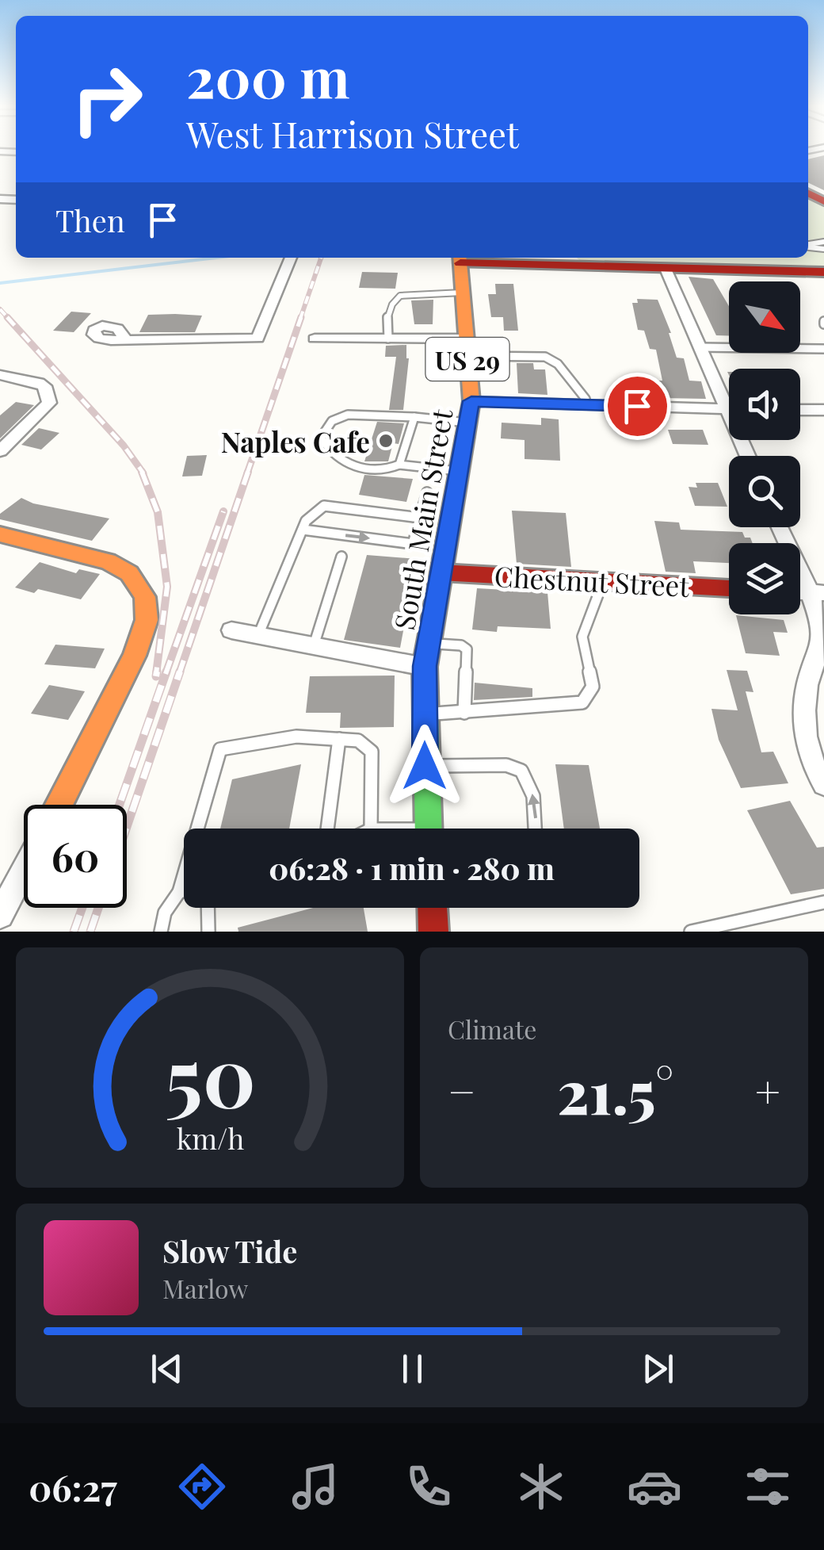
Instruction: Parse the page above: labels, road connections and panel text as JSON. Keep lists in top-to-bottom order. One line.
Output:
{"streets":{"street":["US 29","South Main Street","Chestnut Street"]},"crossings":[["South Main Street","Chestnut Street"]],"places":["Naples Cafe"],"north":"bottom right","page":{"turn":["200 m","West Harrison Street"],"then":"Then","limit":"60","trip":"06:28 · 1 min · 280 m","tile":"Climate","heat":["−","21.5°","+"],"song":["Slow Tide","Marlow"],"tabs":"06:27","gauge":["50","km/h"]}}
